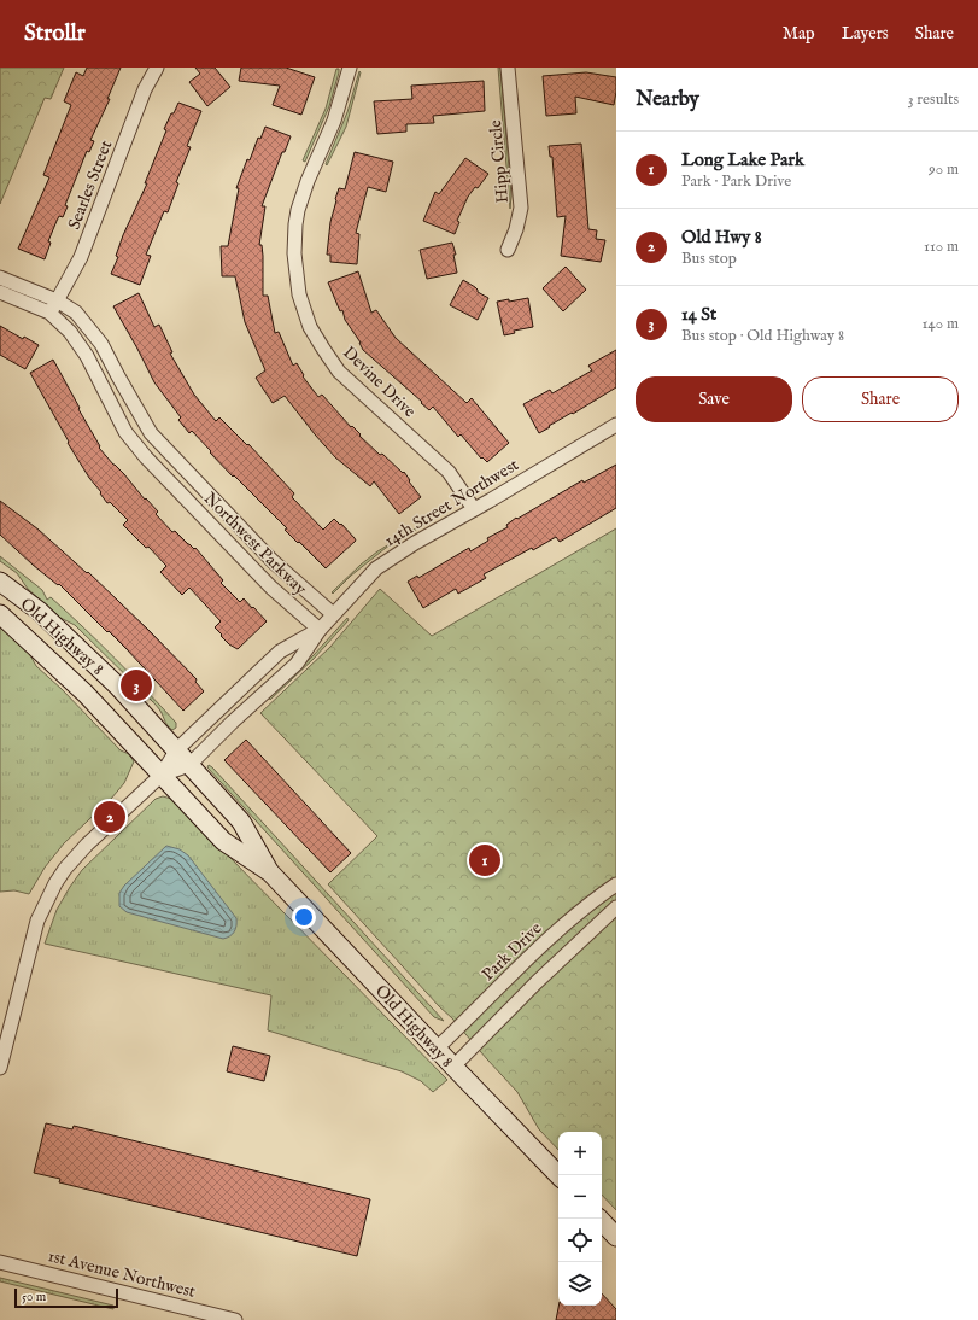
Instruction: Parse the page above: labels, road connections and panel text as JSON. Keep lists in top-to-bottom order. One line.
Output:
{"streets":{"street":["Hipp Circle","Searles Street","Devine Drive","14th Street Northwest","Northwest Parkway","Old Highway 8","Park Drive","1st Avenue Northwest"]},"crossings":[["Searles Street","Northwest Parkway"],["Devine Drive","14th Street Northwest"],["14th Street Northwest","Northwest Parkway"],["14th Street Northwest","Old Highway 8"],["Old Highway 8","Park Drive"]],"scale_bar":"50 m","page":{"header":"Strollr","nav":["Map","Layers","Share"],"heading":["Nearby","3 results"],"list":[{"mark":"1","name":"Long Lake Park","note":"Park · Park Drive","value":"90 m"},{"mark":"2","name":"Old Hwy 8","note":"Bus stop","value":"110 m"},{"mark":"3","name":"14 St","note":"Bus stop · Old Highway 8","value":"140 m"}],"buttons":["Save","Share"],"pins":["3","2","1"],"map_buttons":["+","−"],"scale":"50 m"}}
